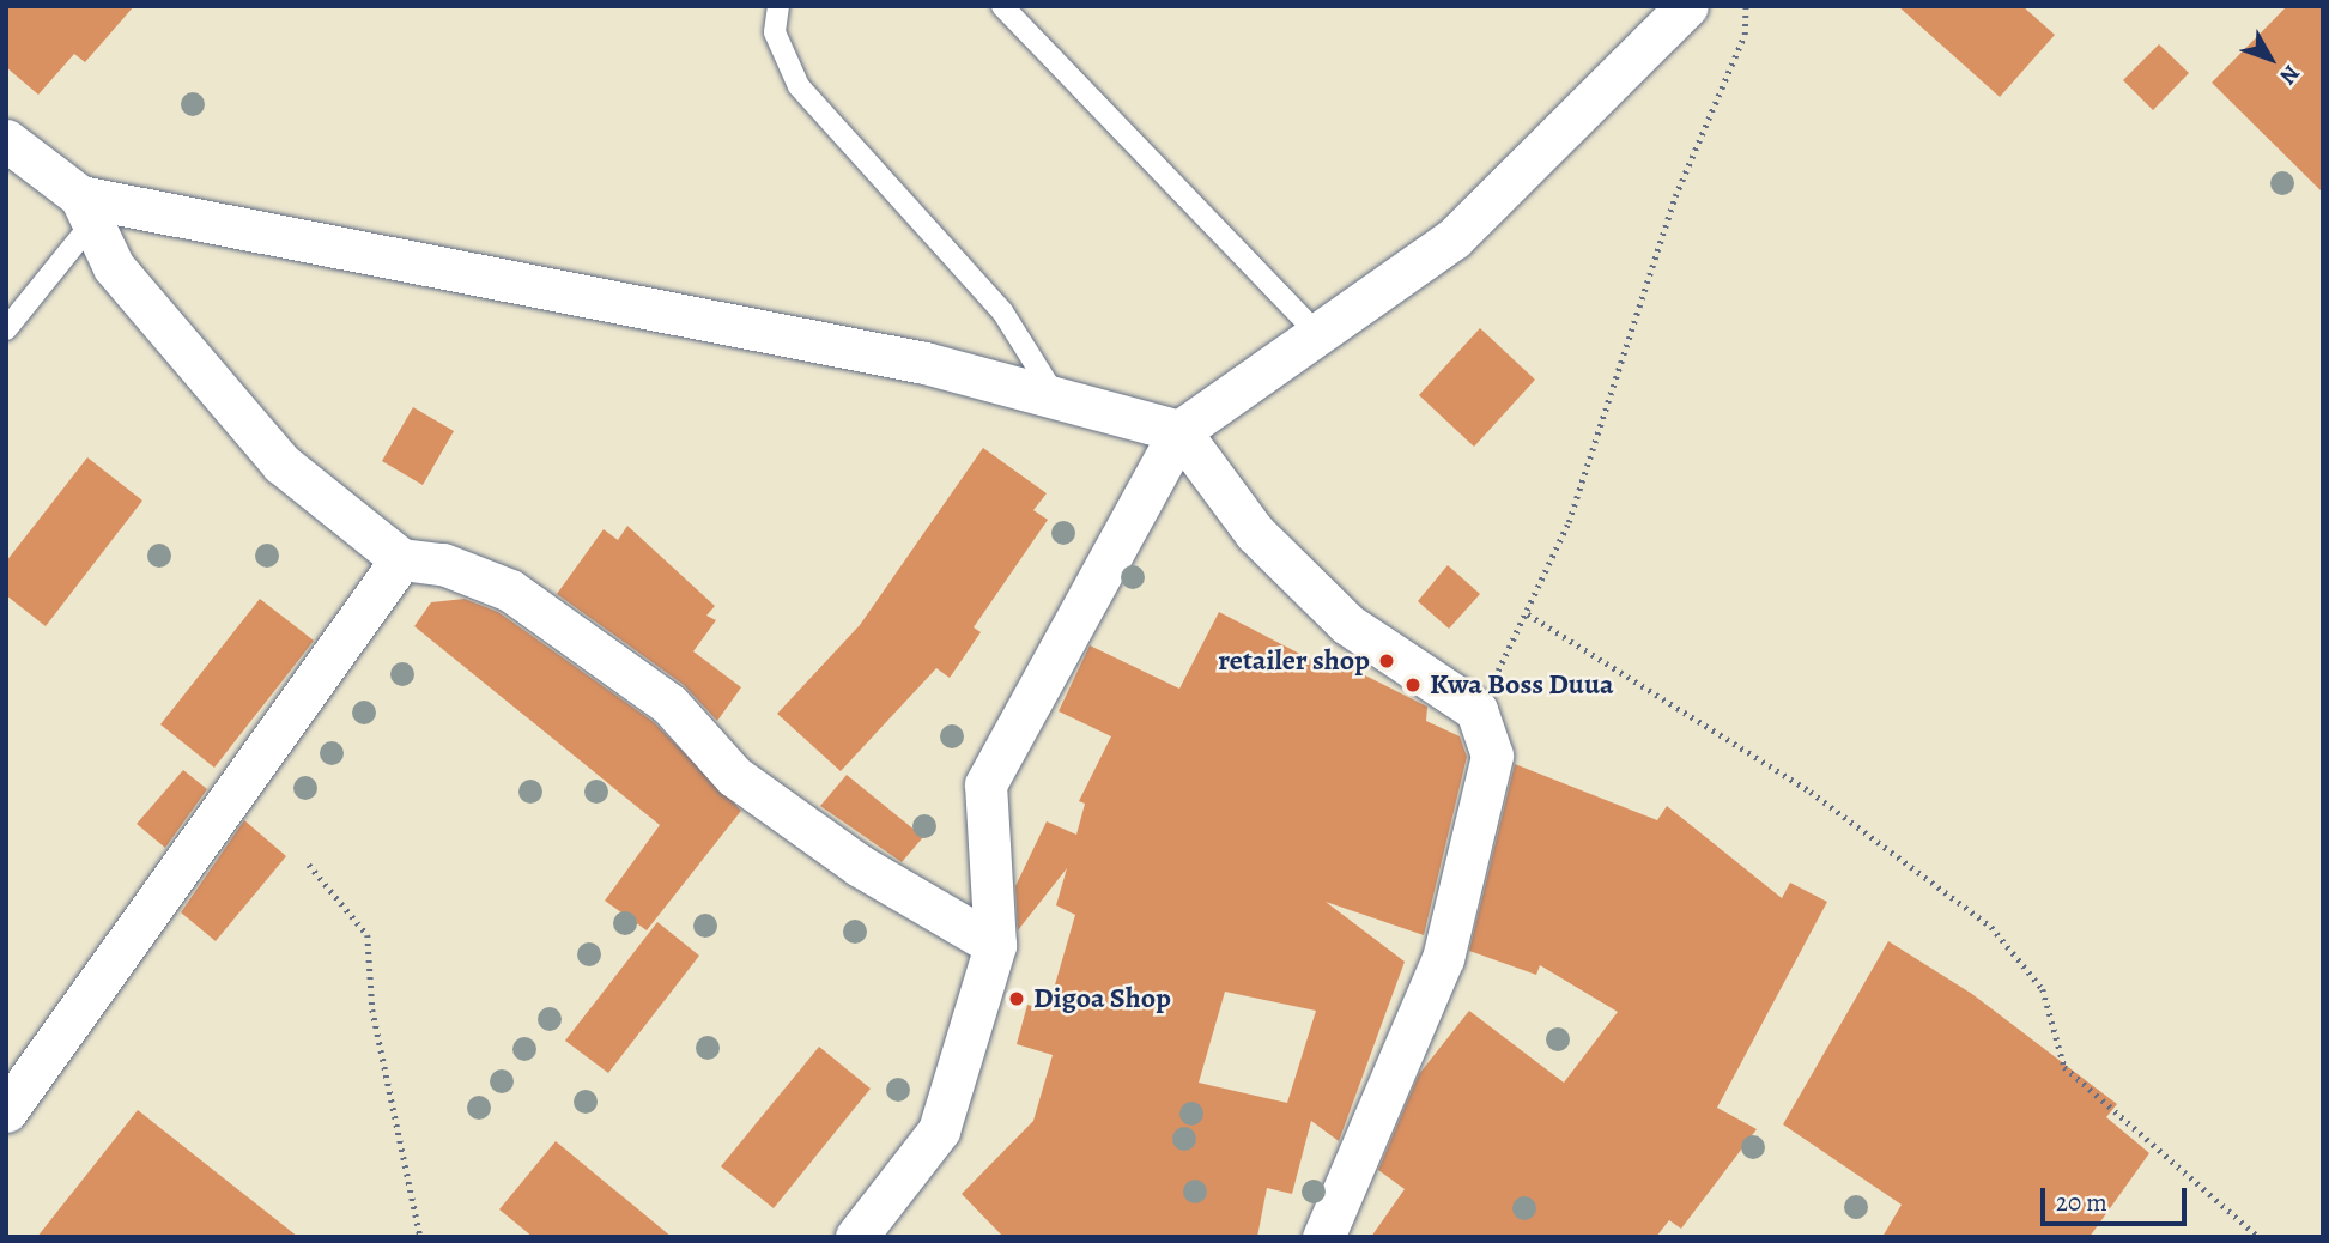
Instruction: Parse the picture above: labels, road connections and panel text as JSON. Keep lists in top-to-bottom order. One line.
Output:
{"places":["retailer shop","Kwa Boss Duua","Digoa Shop"],"scale_bar":"20 m","north":"bottom right"}
